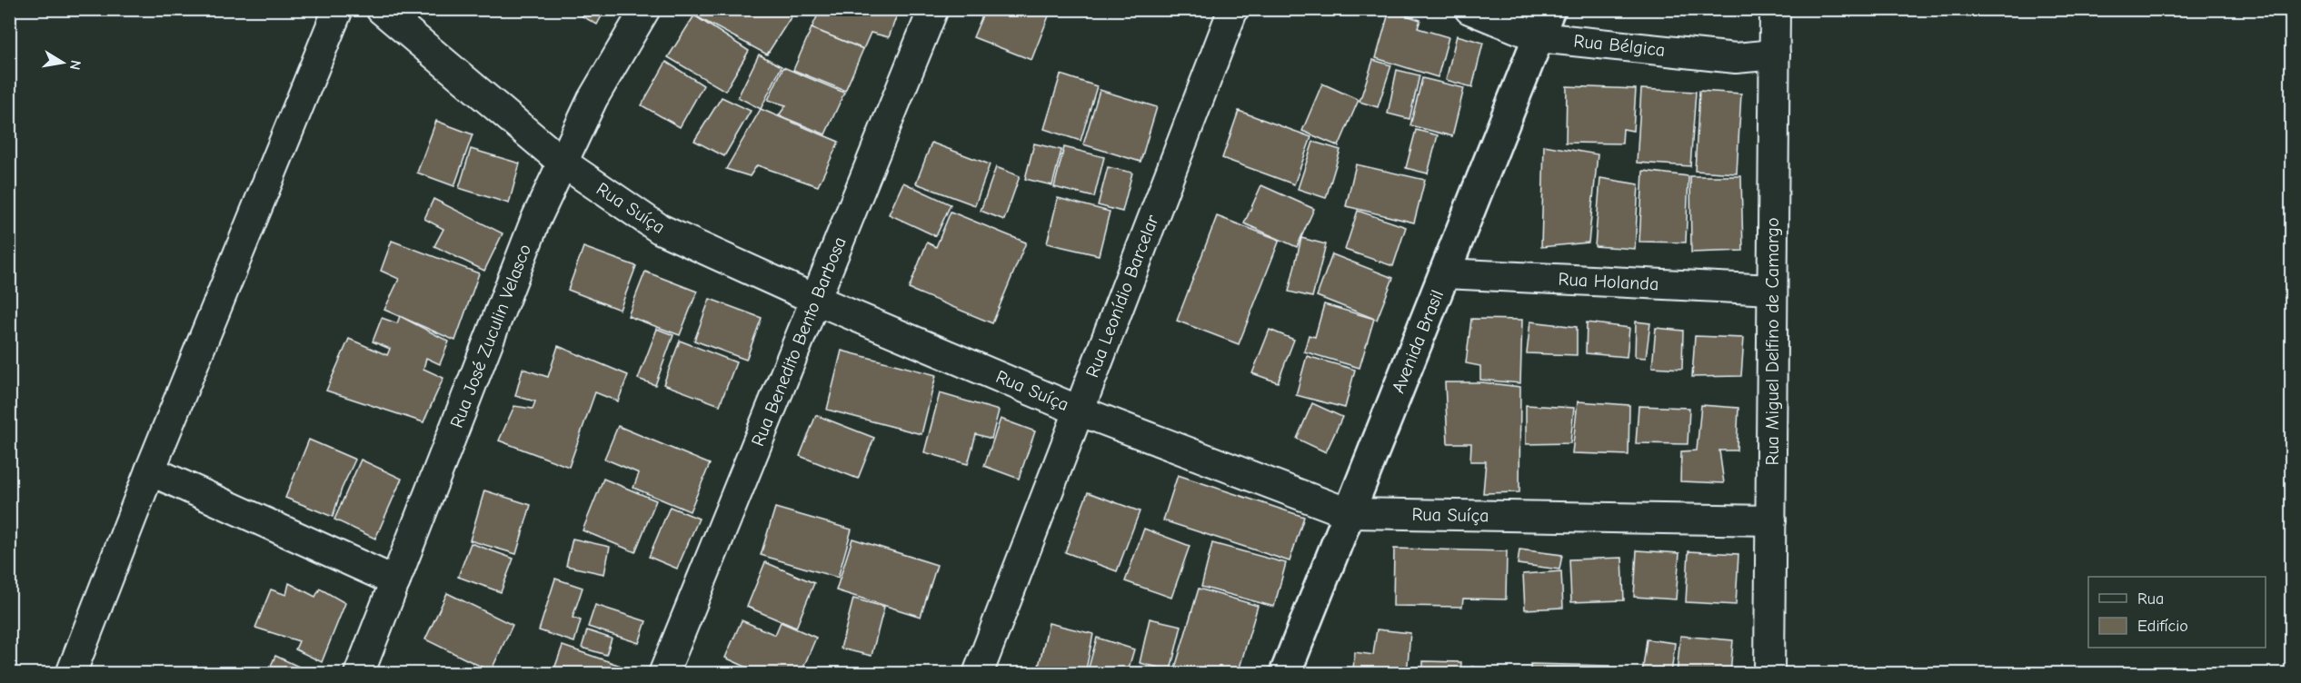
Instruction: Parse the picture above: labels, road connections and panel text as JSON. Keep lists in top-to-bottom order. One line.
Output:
{"streets":{"street":["Rua Bélgica","Rua Suíça","Rua Holanda","Rua Leonídio Barcelar","Rua José Zuculin Velasco","Rua Benedito Bento Barbosa","Avenida Brasil","Rua Miguel Delfino de Camargo"]},"crossings":[["Rua Bélgica","Avenida Brasil"],["Rua Bélgica","Rua Miguel Delfino de Camargo"],["Rua Suíça","Rua Leonídio Barcelar"],["Rua Suíça","Rua José Zuculin Velasco"],["Rua Suíça","Rua Benedito Bento Barbosa"],["Rua Suíça","Avenida Brasil"],["Rua Suíça","Rua Miguel Delfino de Camargo"],["Rua Holanda","Avenida Brasil"],["Rua Holanda","Rua Miguel Delfino de Camargo"]],"legend":["Rua","Edifício"],"north":"right"}
